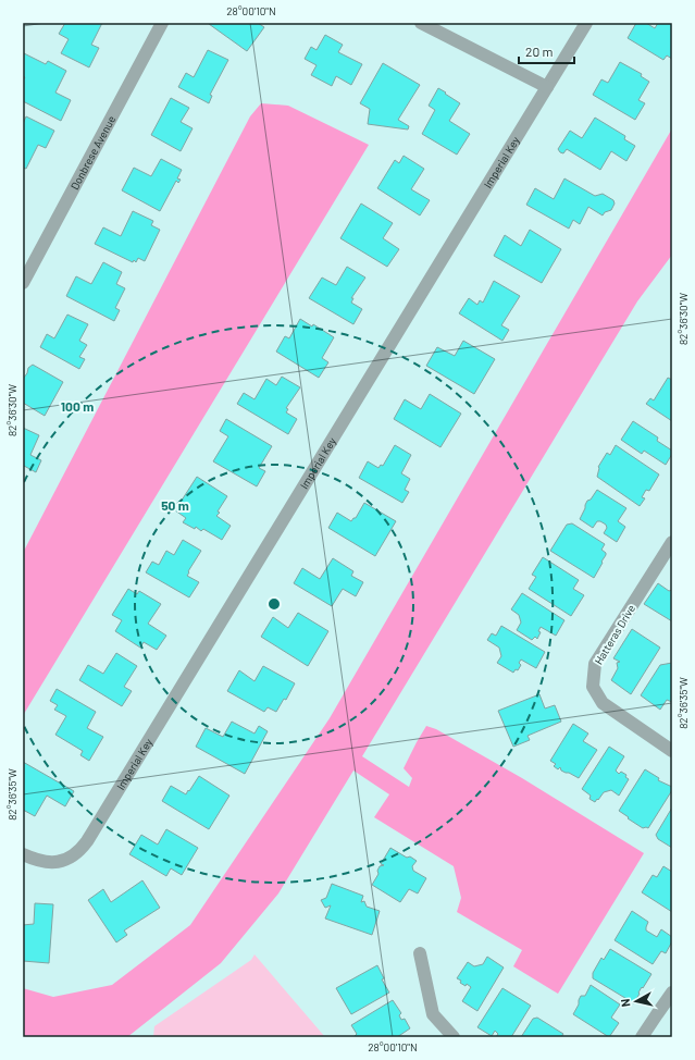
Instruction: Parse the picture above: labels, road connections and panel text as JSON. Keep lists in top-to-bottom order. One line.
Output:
{"streets":{"street":["Donbrese Avenue","Imperial Key","Hatteras Drive"]},"scale_bar":"20 m","north":"left","coordinates":["28°00'10\"N","82°36'30\"W","82°36'35\"W"],"rings":["100 m","50 m"]}
